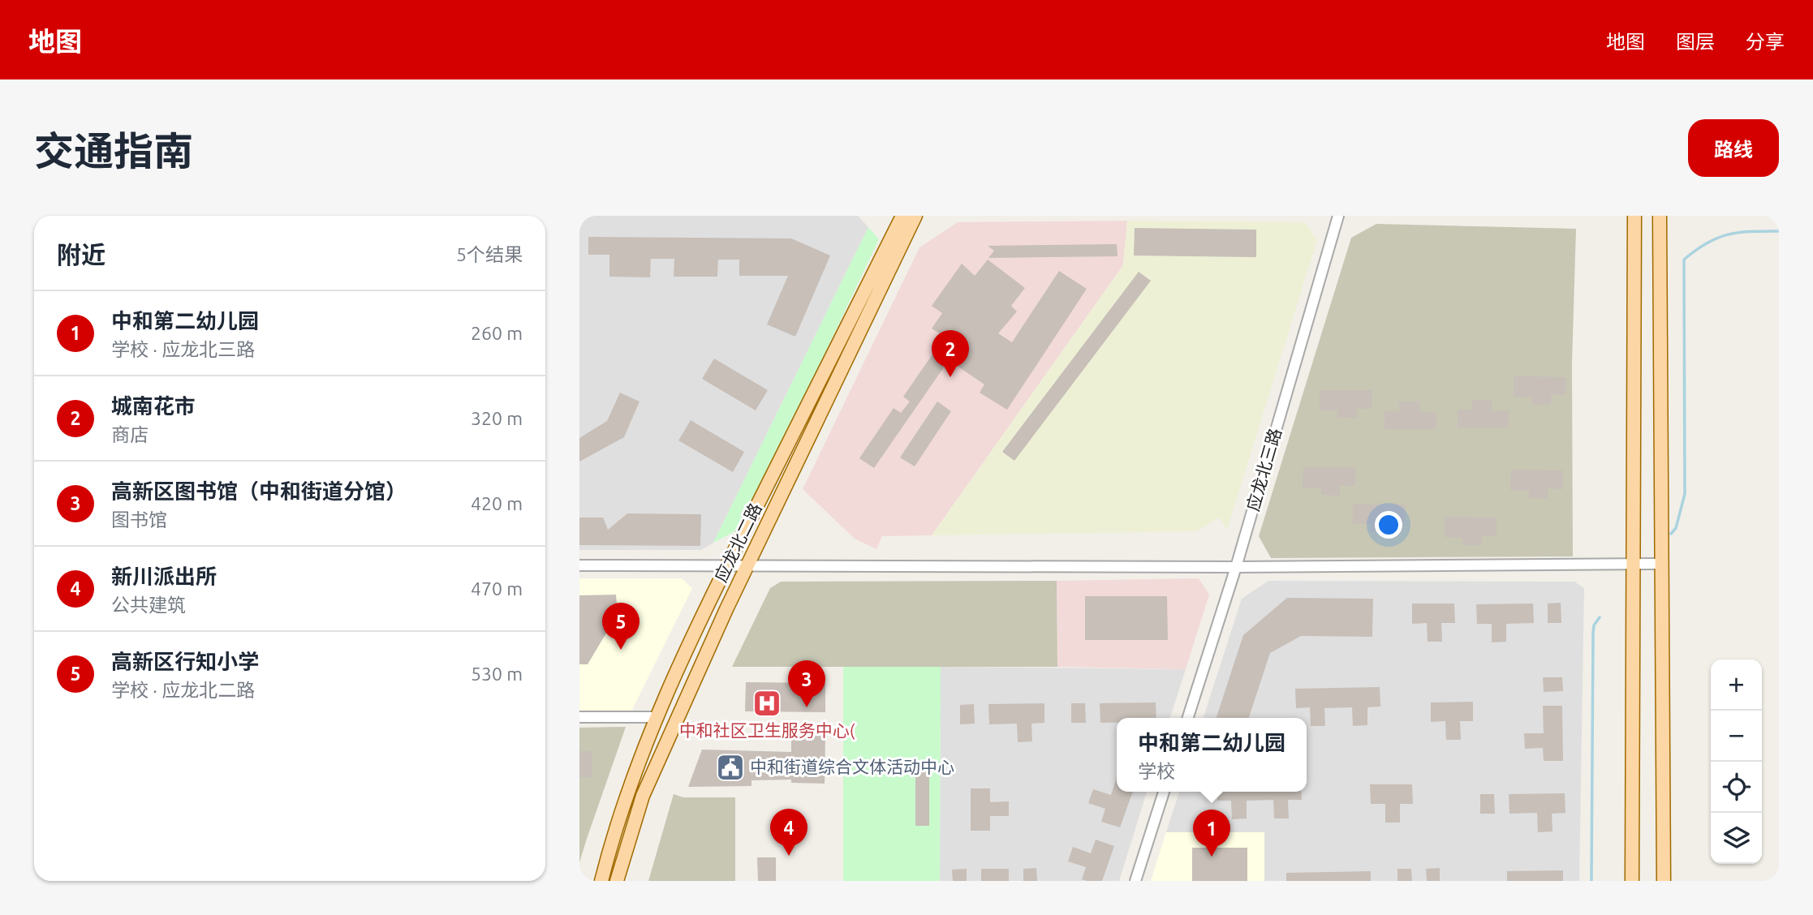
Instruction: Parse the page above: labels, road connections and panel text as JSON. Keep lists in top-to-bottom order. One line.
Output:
{"streets":{"main road":["应龙北二路"],"street":["应龙北三路"]},"places":{"hospital":["中和社区卫生服务中心("],"public building":["中和街道综合文体活动中心"]},"page":{"header":"地图","nav":["地图","图层","分享"],"title":"交通指南","buttons":"路线","heading":["附近","5个结果"],"list":[{"mark":"1","name":"中和第二幼儿园","note":"学校 · 应龙北三路","value":"260 m"},{"mark":"2","name":"城南花市","note":"商店","value":"320 m"},{"mark":"3","name":"高新区图书馆（中和街道分馆）","note":"图书馆","value":"420 m"},{"mark":"4","name":"新川派出所","note":"公共建筑","value":"470 m"},{"mark":"5","name":"高新区行知小学","note":"学校 · 应龙北二路","value":"530 m"}],"pins":["2","5","3","4","1"],"map_buttons":["+","−"],"popup":["中和第二幼儿园","学校"]}}
